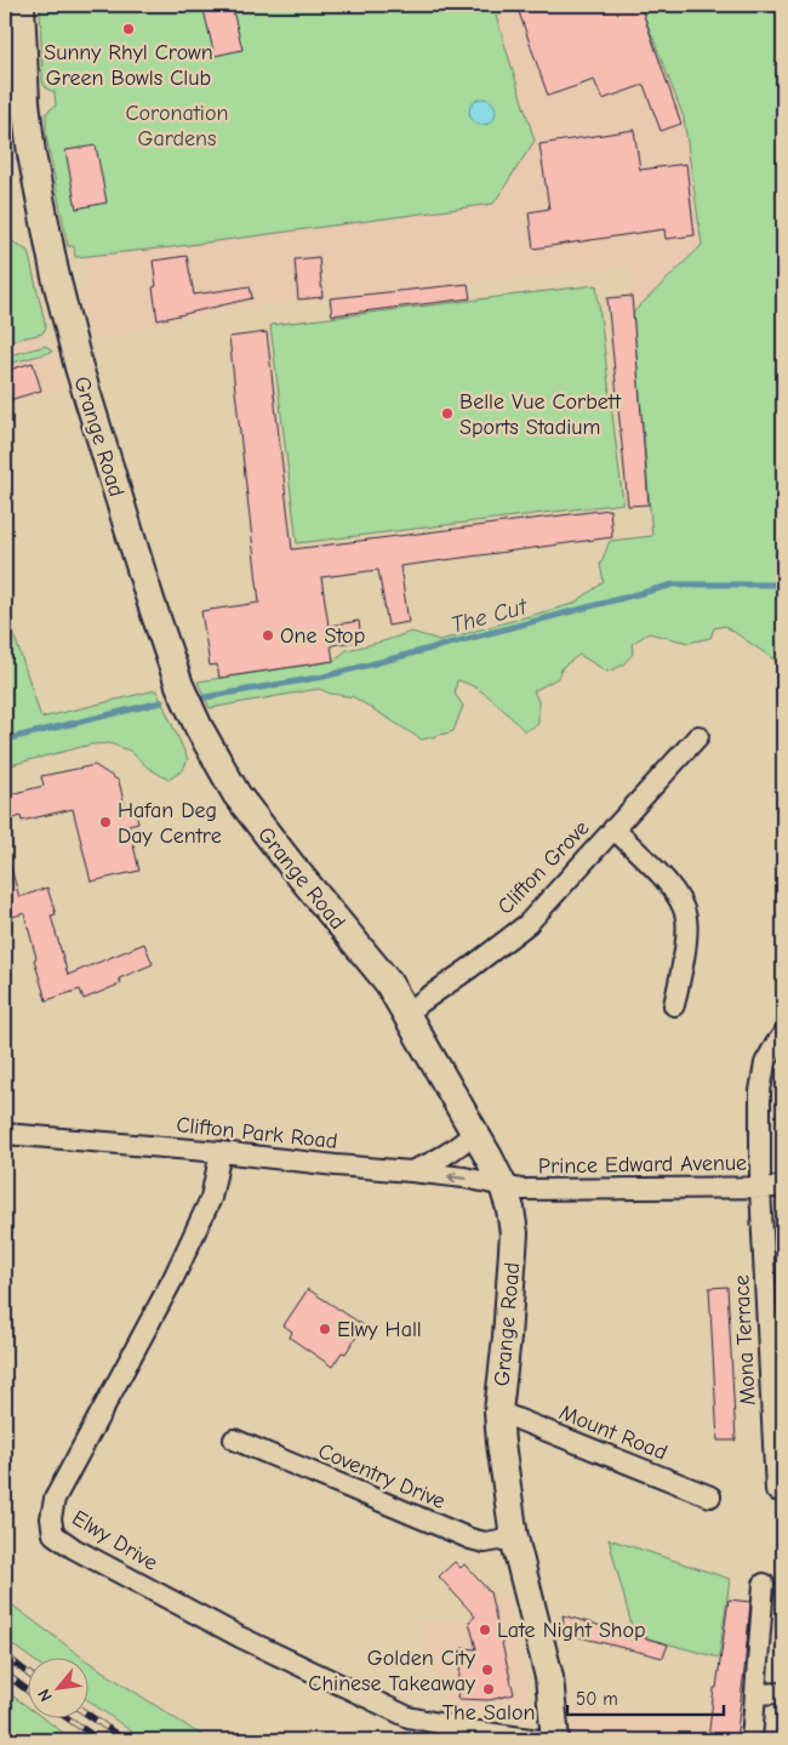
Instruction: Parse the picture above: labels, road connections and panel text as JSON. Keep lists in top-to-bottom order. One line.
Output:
{"streets":{"main road":["Grange Road"],"street":["Clifton Grove","Clifton Park Road","Prince Edward Avenue","Mona Terrace","Mount Road","Coventry Drive","Elwy Drive"]},"crossings":[["Grange Road","Clifton Grove"],["Grange Road","Clifton Park Road"],["Grange Road","Prince Edward Avenue"],["Grange Road","Mount Road"],["Grange Road","Coventry Drive"],["Clifton Park Road","Prince Edward Avenue"],["Clifton Park Road","Elwy Drive"],["Prince Edward Avenue","Mona Terrace"]],"water":["The Cut"],"parks":["Coronation Gardens"],"places":["Sunny Rhyl Crown Green Bowls Club","Belle Vue Corbett Sports Stadium","One Stop","Hafan Deg Day Centre","Elwy Hall","Late Night Shop","Golden City Chinese Takeaway","The Salon"],"scale_bar":"50 m","north":"bottom left"}
